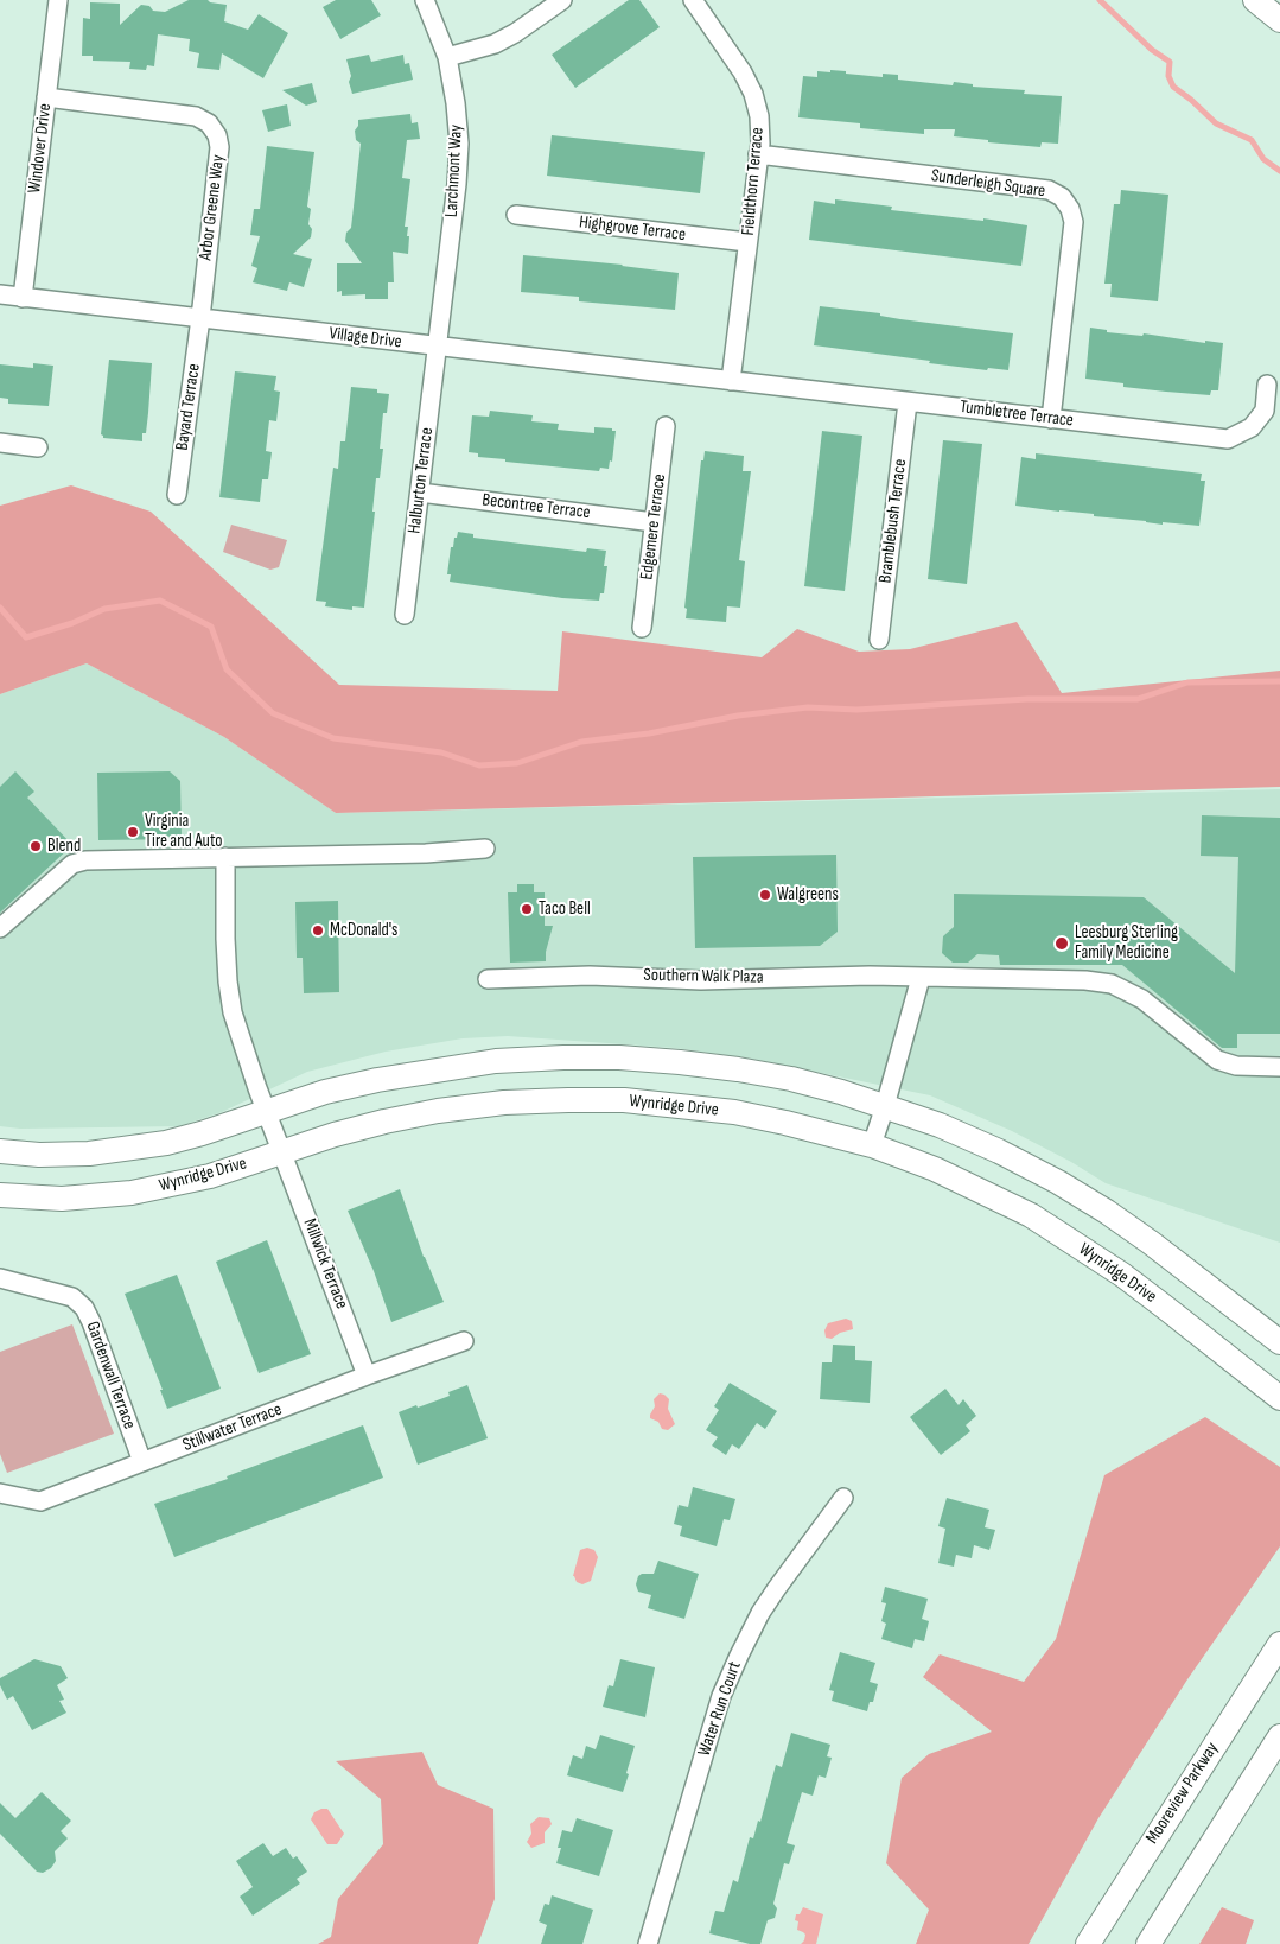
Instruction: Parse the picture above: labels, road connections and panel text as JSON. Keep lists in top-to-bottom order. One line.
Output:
{"streets":{"street":["Windover Drive","Larchmont Way","Fieldthorn Terrace","Sunderleigh Square","Arbor Greene Way","Highgrove Terrace","Village Drive","Bayard Terrace","Tumbletree Terrace","Halburton Terrace","Becontree Terrace","Bramblebush Terrace","Edgemere Terrace","Southern Walk Plaza","Wynridge Drive","Millwick Terrace","Gardenwall Terrace","Stillwater Terrace","Water Run Court","Mooreview Parkway"]},"crossings":[["Windover Drive","Arbor Greene Way"],["Windover Drive","Village Drive"],["Larchmont Way","Village Drive"],["Larchmont Way","Halburton Terrace"],["Fieldthorn Terrace","Sunderleigh Square"],["Fieldthorn Terrace","Highgrove Terrace"],["Fieldthorn Terrace","Village Drive"],["Fieldthorn Terrace","Tumbletree Terrace"],["Sunderleigh Square","Tumbletree Terrace"],["Arbor Greene Way","Village Drive"],["Arbor Greene Way","Bayard Terrace"],["Village Drive","Bayard Terrace"],["Village Drive","Tumbletree Terrace"],["Village Drive","Halburton Terrace"],["Tumbletree Terrace","Bramblebush Terrace"],["Halburton Terrace","Becontree Terrace"],["Becontree Terrace","Edgemere Terrace"],["Wynridge Drive","Millwick Terrace"],["Millwick Terrace","Stillwater Terrace"],["Gardenwall Terrace","Stillwater Terrace"]],"places":["Virginia Tire and Auto","Blend","Walgreens","Taco Bell","McDonald's","Leesburg Sterling Family Medicine"]}
